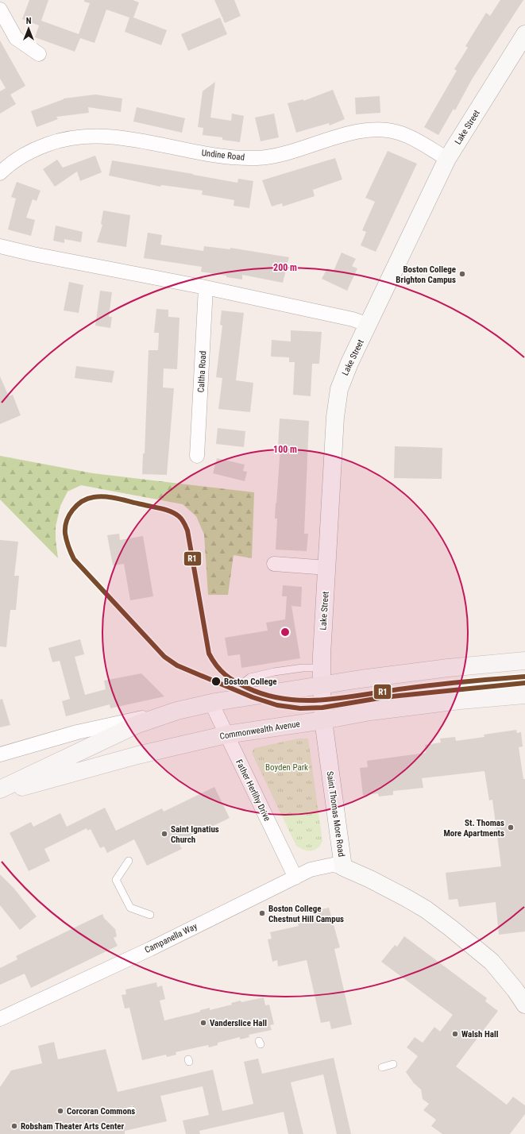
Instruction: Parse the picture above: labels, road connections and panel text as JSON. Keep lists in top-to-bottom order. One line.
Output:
{"streets":{"main road":["Commonwealth Avenue"],"street":["Lake Street","Undine Road","Caltha Road","Father Herlihy Drive","Saint Thomas More Road","Campanella Way"]},"crossings":[["Lake Street","Undine Road"],["Lake Street","Commonwealth Avenue"],["Lake Street","Saint Thomas More Road"],["Commonwealth Avenue","Father Herlihy Drive"],["Commonwealth Avenue","Saint Thomas More Road"],["Father Herlihy Drive","Campanella Way"],["Saint Thomas More Road","Campanella Way"]],"parks":["Boyden Park"],"places":["Boston College Brighton Campus","Boston College","St. Thomas More Apartments","Saint Ignatius Church","Boston College Chestnut Hill Campus","Vanderslice Hall","Walsh Hall","Corcoran Commons","Robsham Theater Arts Center"],"lines":["transit line R1"],"north":"top","rings":["200 m","100 m"]}
